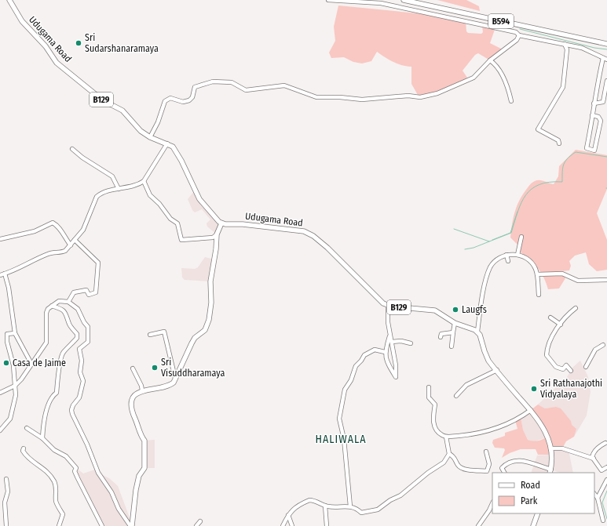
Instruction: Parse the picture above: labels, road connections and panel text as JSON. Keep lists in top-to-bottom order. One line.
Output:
{"streets":{"main road":["B594","Udugama Road","B129"]},"crossings":[["Udugama Road","B129"]],"districts":["HALIWALA"],"places":["Sri Sudarshanaramaya","Laugfs","Casa de Jaime","Sri Visuddharamaya","Sri Rathanajothi Vidyalaya"],"legend":["Road","Park"]}
